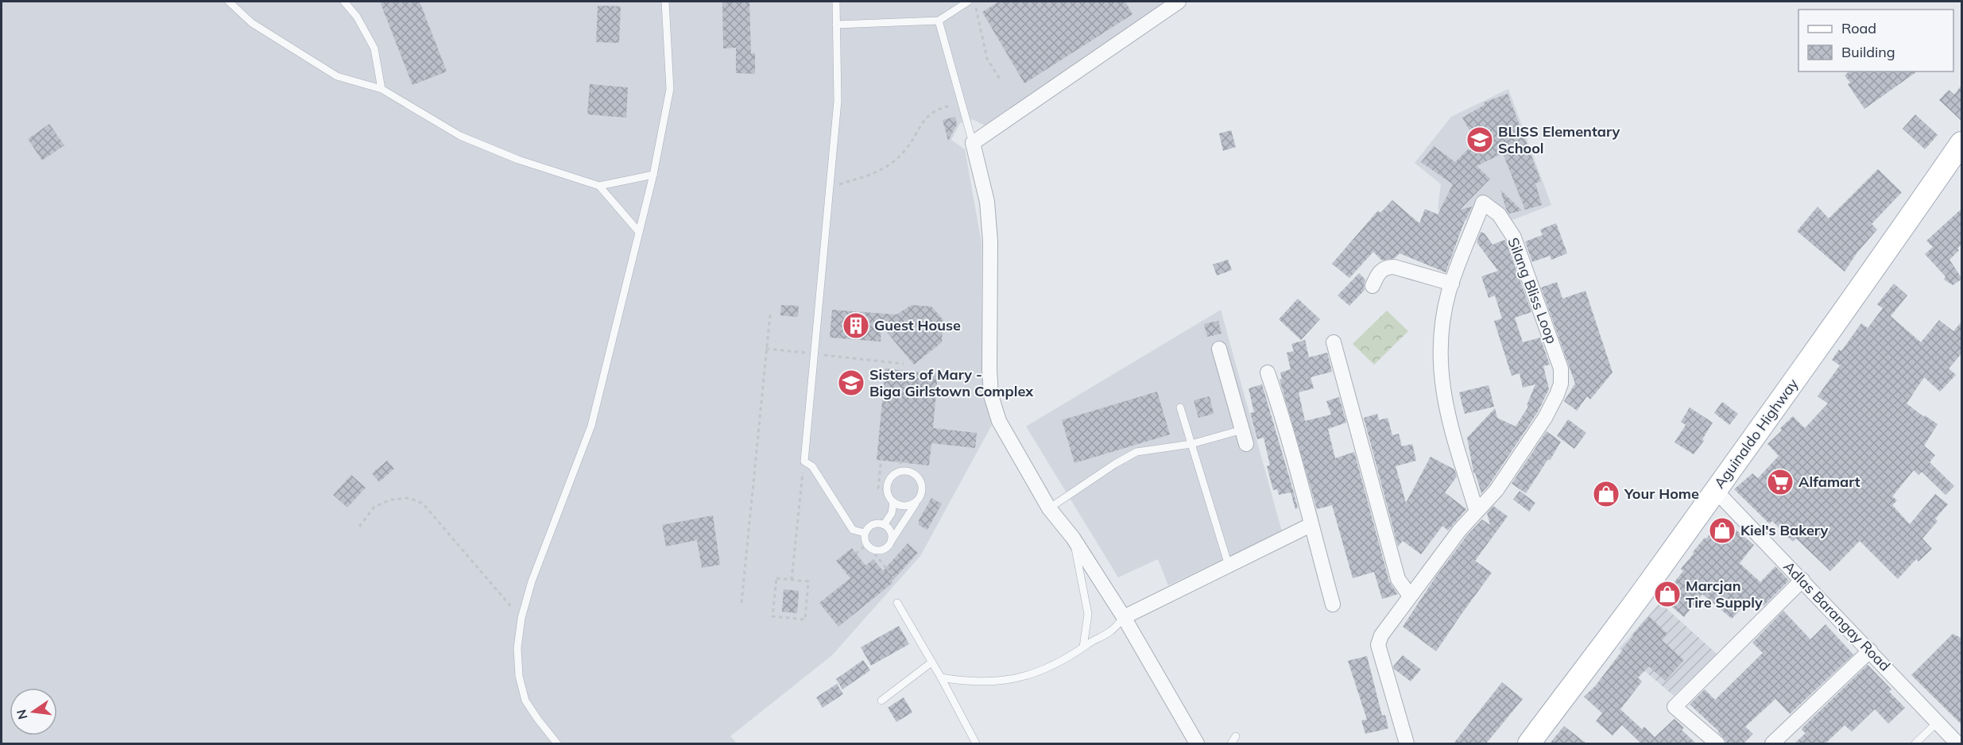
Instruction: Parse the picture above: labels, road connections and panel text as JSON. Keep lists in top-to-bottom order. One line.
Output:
{"streets":{"main road":["Aguinaldo Highway"],"street":["Silang Bliss Loop","Adlas Barangay Road"]},"crossings":[["Aguinaldo Highway","Adlas Barangay Road"]],"places":{"school or university":["BLISS Elementary School","Sisters of Mary - Biga Girlstown Complex"],"building":["Guest House"],"supermarket":["Alfamart"],"shop":["Your Home","Kiel's Bakery","Marcjan Tire Supply"]},"legend":["Road","Building"],"north":"left"}
